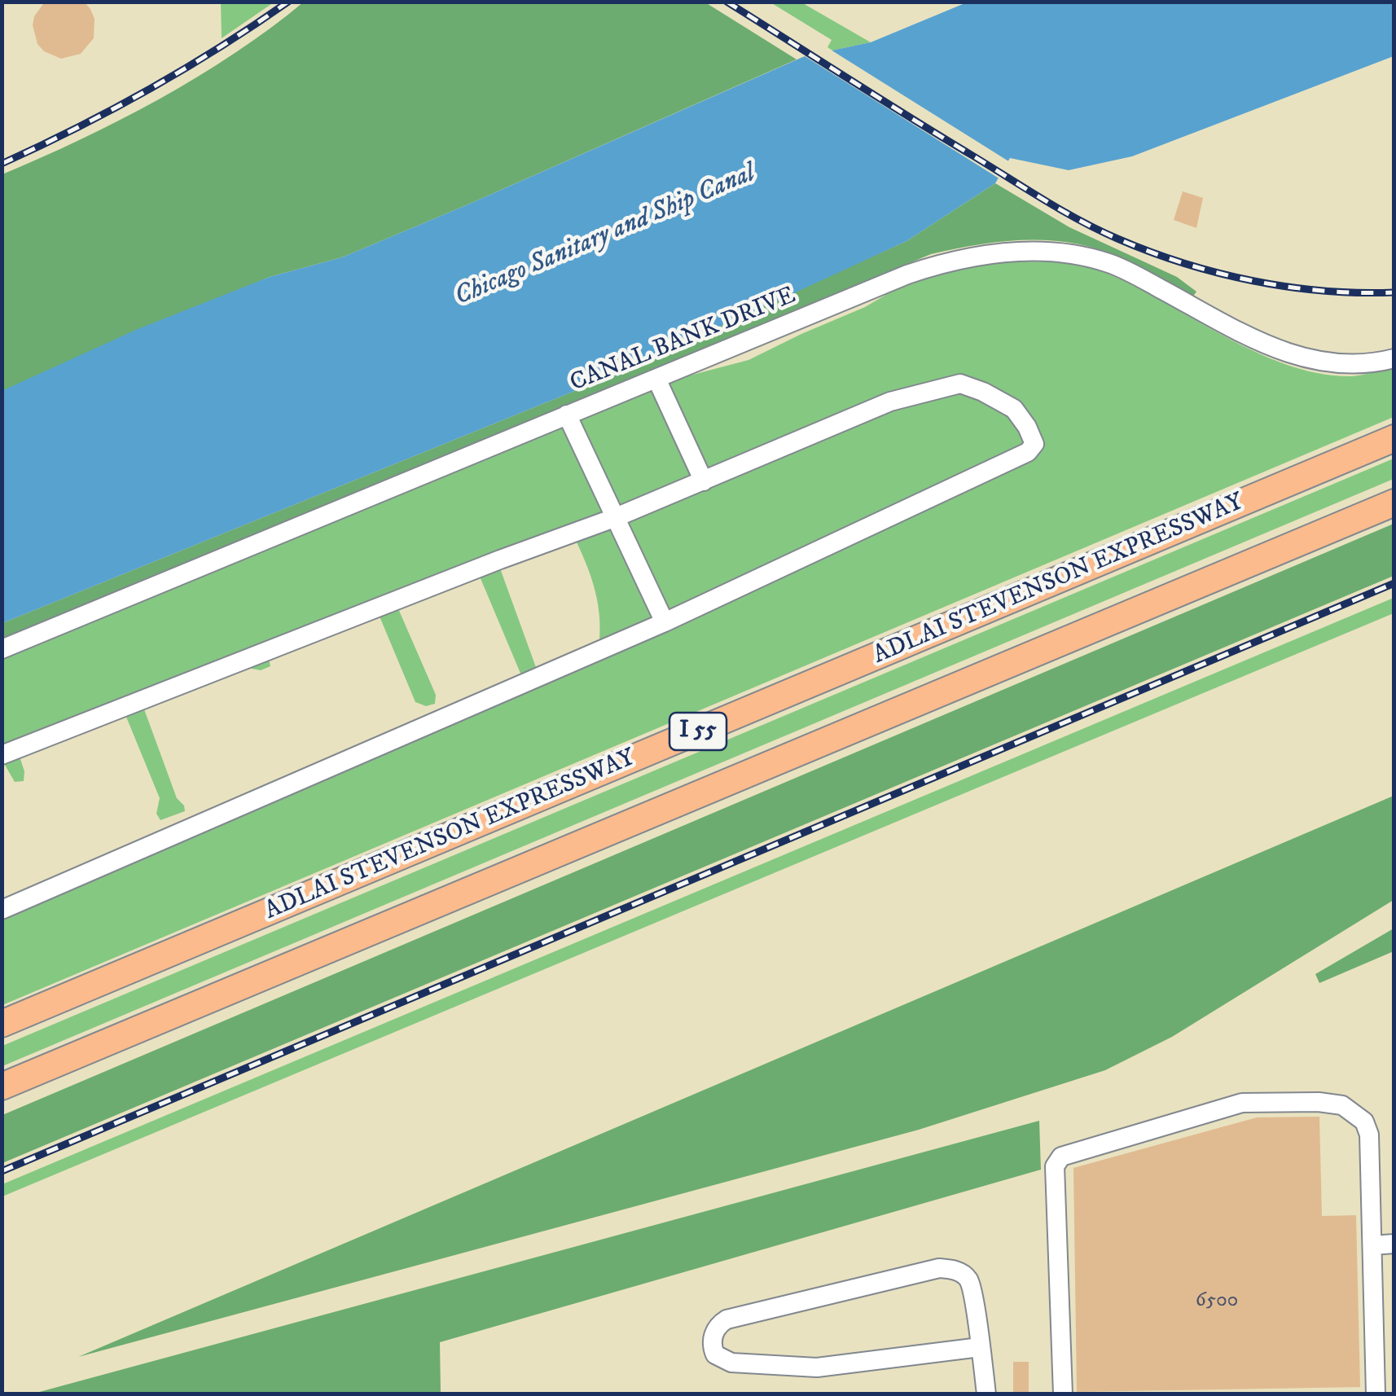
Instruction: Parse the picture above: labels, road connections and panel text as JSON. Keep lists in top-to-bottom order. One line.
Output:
{"streets":{"highway":["ADLAI STEVENSON EXPRESSWAY","I 55"],"lane":["CANAL BANK DRIVE"]},"water":["Chicago Sanitary and Ship Canal"],"house_numbers":["6500"]}
